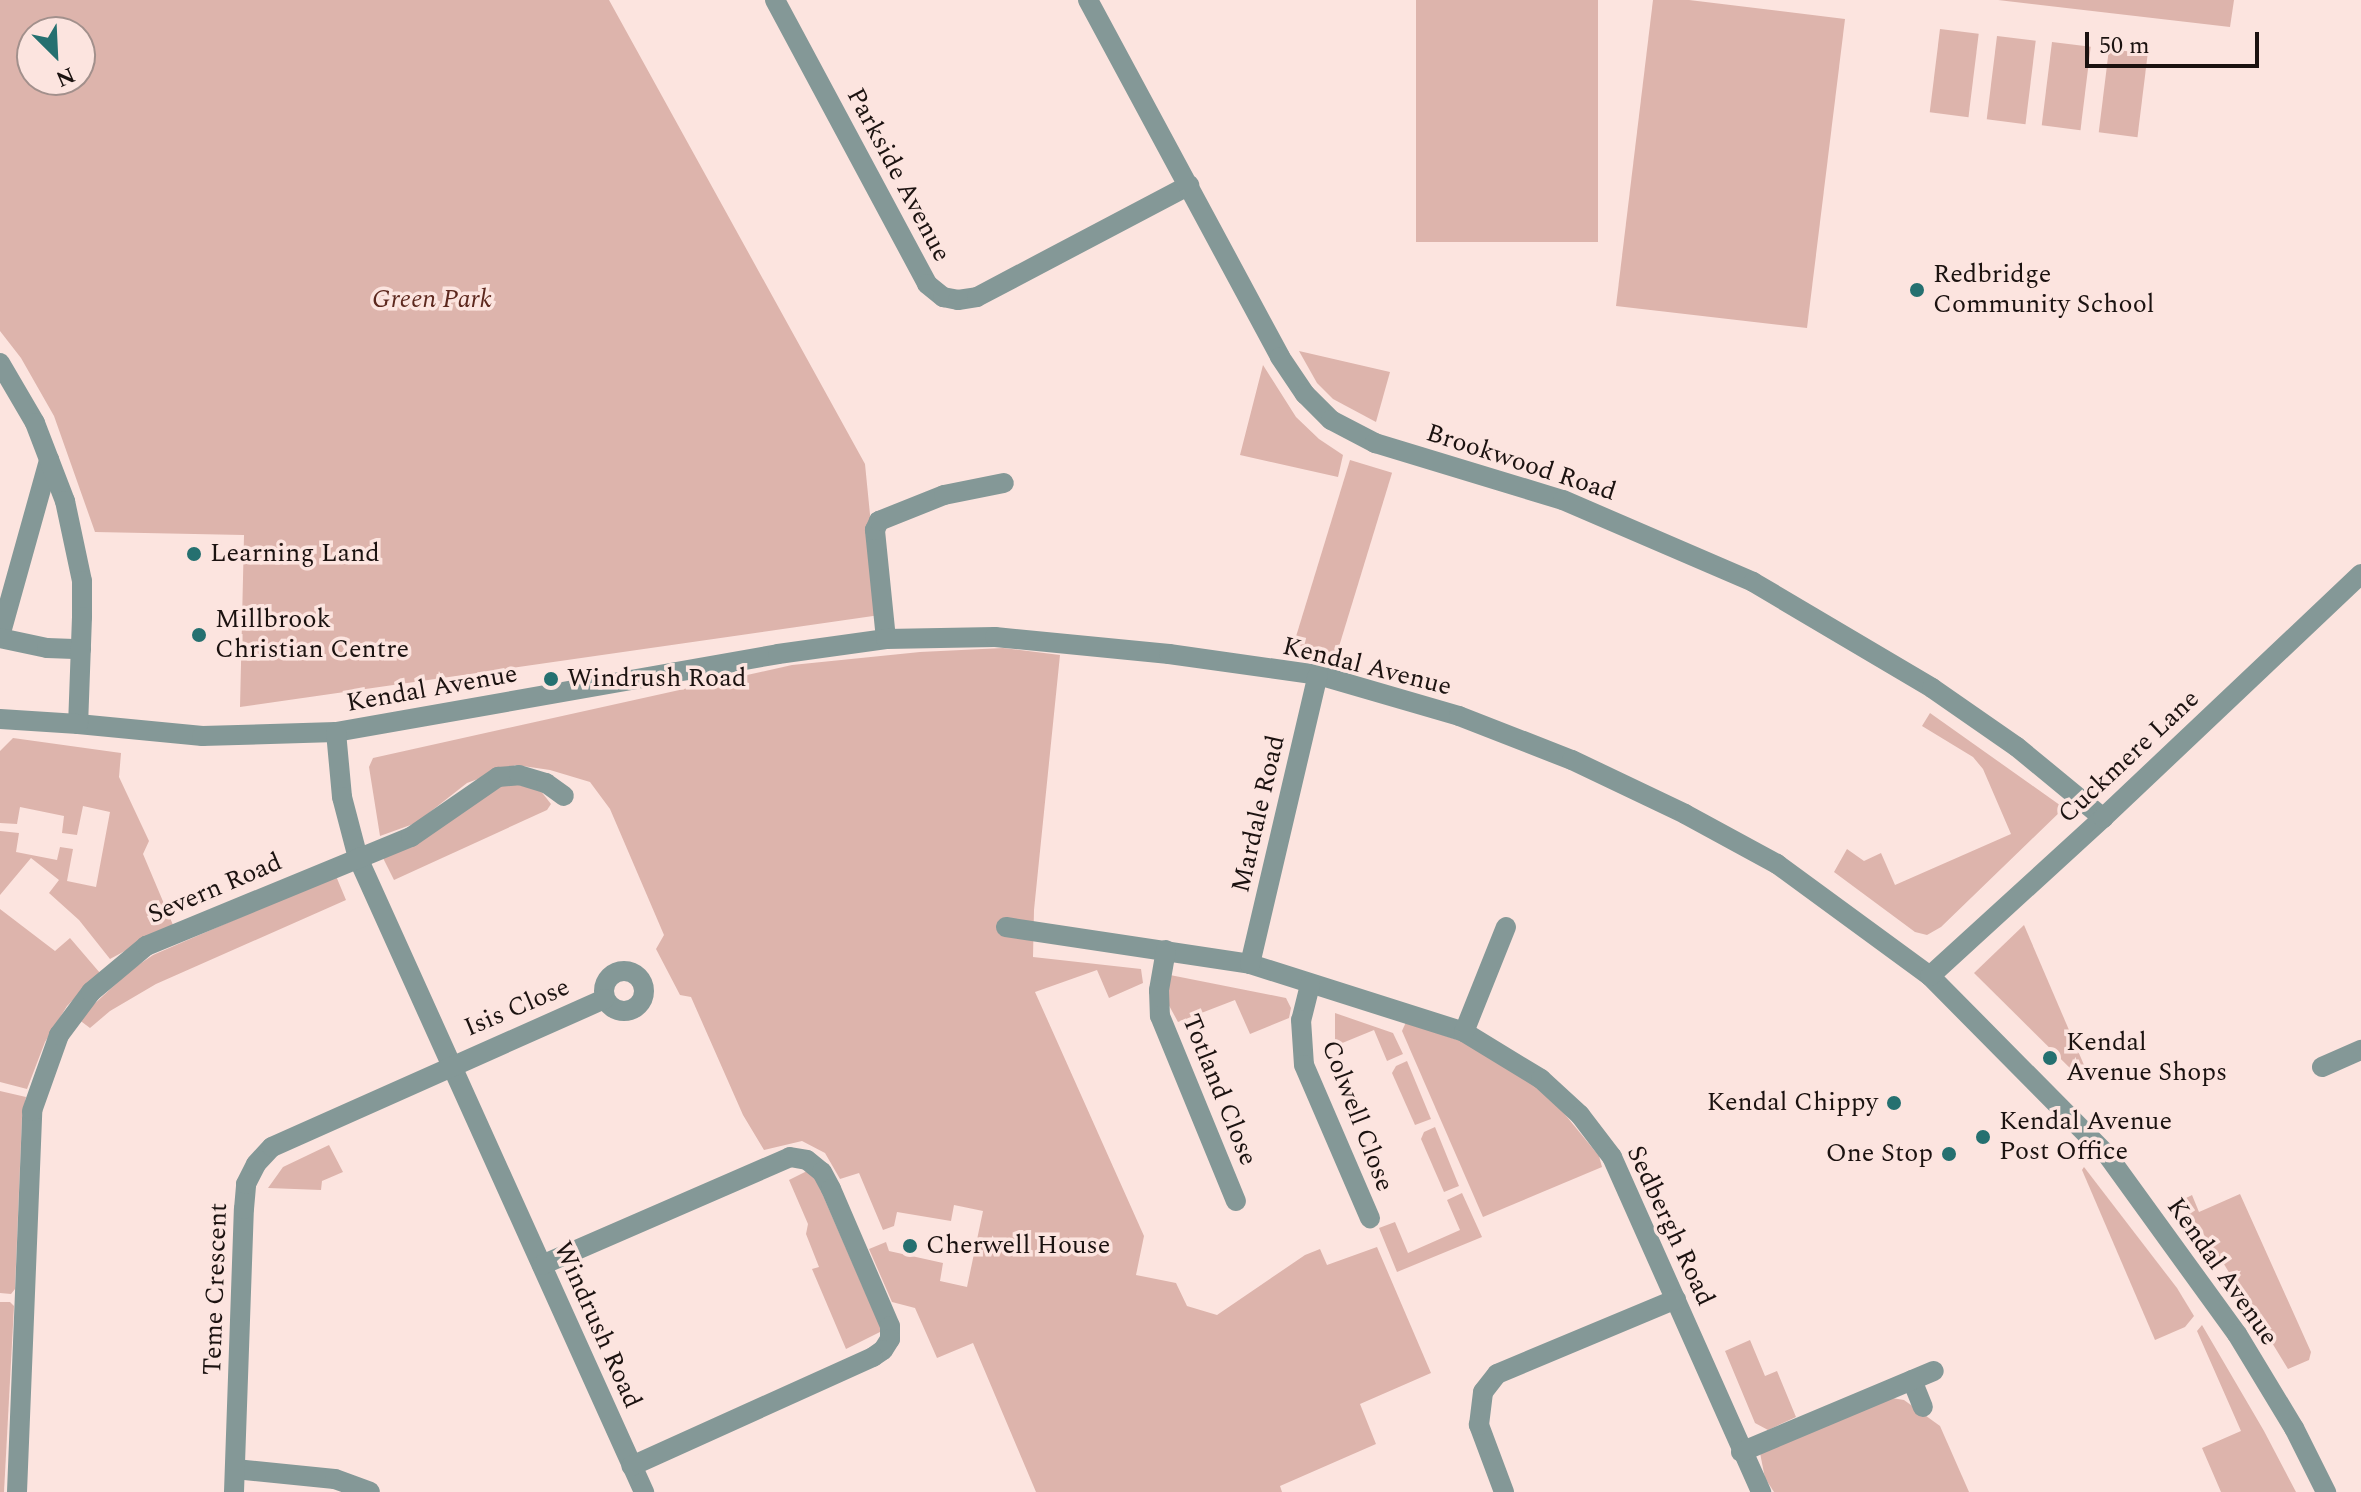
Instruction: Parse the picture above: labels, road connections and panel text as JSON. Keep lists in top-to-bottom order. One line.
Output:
{"streets":{"street":["Parkside Avenue","Brookwood Road","Kendal Avenue","Cuckmere Lane","Mardale Road","Severn Road","Isis Close","Totland Close","Colwell Close","Sedbergh Road","Teme Crescent","Windrush Road"]},"crossings":[["Parkside Avenue","Brookwood Road"],["Brookwood Road","Cuckmere Lane"],["Kendal Avenue","Cuckmere Lane"],["Kendal Avenue","Mardale Road"],["Kendal Avenue","Windrush Road"],["Mardale Road","Sedbergh Road"],["Severn Road","Windrush Road"],["Isis Close","Teme Crescent"],["Isis Close","Windrush Road"],["Totland Close","Sedbergh Road"],["Colwell Close","Sedbergh Road"],["Teme Crescent","Windrush Road"]],"parks":["Green Park"],"places":["Redbridge Community School","Learning Land","Millbrook Christian Centre","Windrush Road","Kendal Avenue Shops","Kendal Chippy","Kendal Avenue Post Office","One Stop","Cherwell House"],"scale_bar":"50 m","north":"bottom right"}
